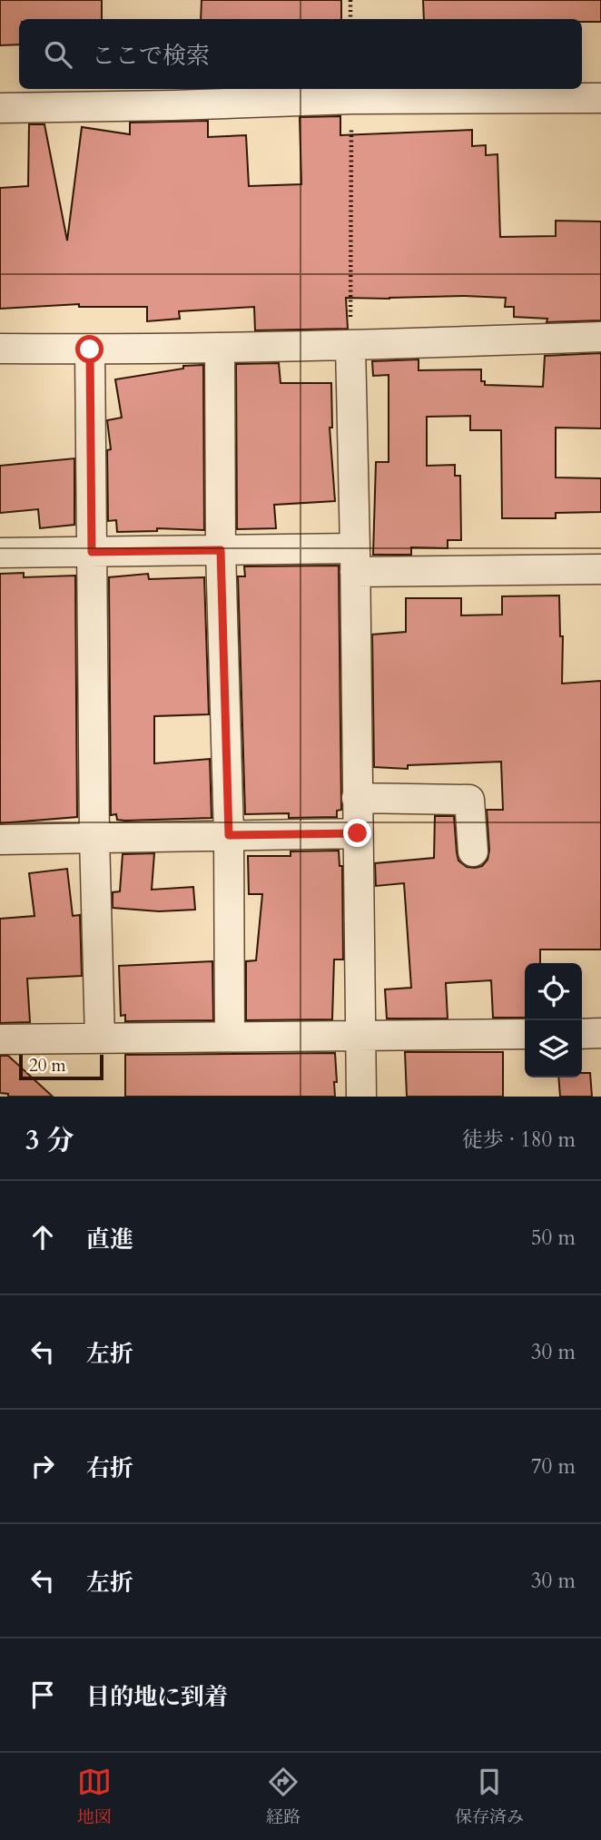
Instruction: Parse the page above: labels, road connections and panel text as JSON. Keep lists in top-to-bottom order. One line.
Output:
{"scale_bar":"20 m","page":{"search":"ここで検索","scale":"20 m","heading":["3 分","徒歩 · 180 m"],"list":[["直進","50 m"],["左折","30 m"],["右折","70 m"],["左折","30 m"],"目的地に到着"],"nav":["地図","経路","保存済み"]}}
